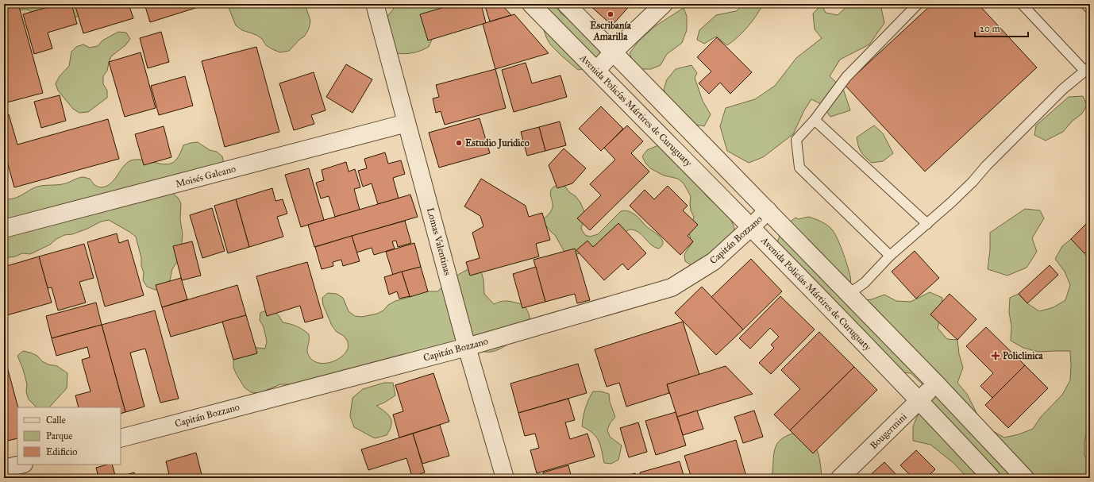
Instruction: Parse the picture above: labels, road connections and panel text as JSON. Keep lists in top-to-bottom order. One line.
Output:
{"streets":{"street":["Avenida Policías Mártires de Curuguaty","Moisés Galeano","Capitán Bozzano","Lomas Valentinas","Bougermini"]},"crossings":[["Avenida Policías Mártires de Curuguaty","Capitán Bozzano"],["Avenida Policías Mártires de Curuguaty","Bougermini"],["Moisés Galeano","Lomas Valentinas"],["Capitán Bozzano","Lomas Valentinas"]],"places":{"other":["Escribanía Amarilla","Estudio Juridico"],"health":["Policlinica"]},"legend":["Calle","Parque","Edificio"],"scale_bar":"20 m"}
